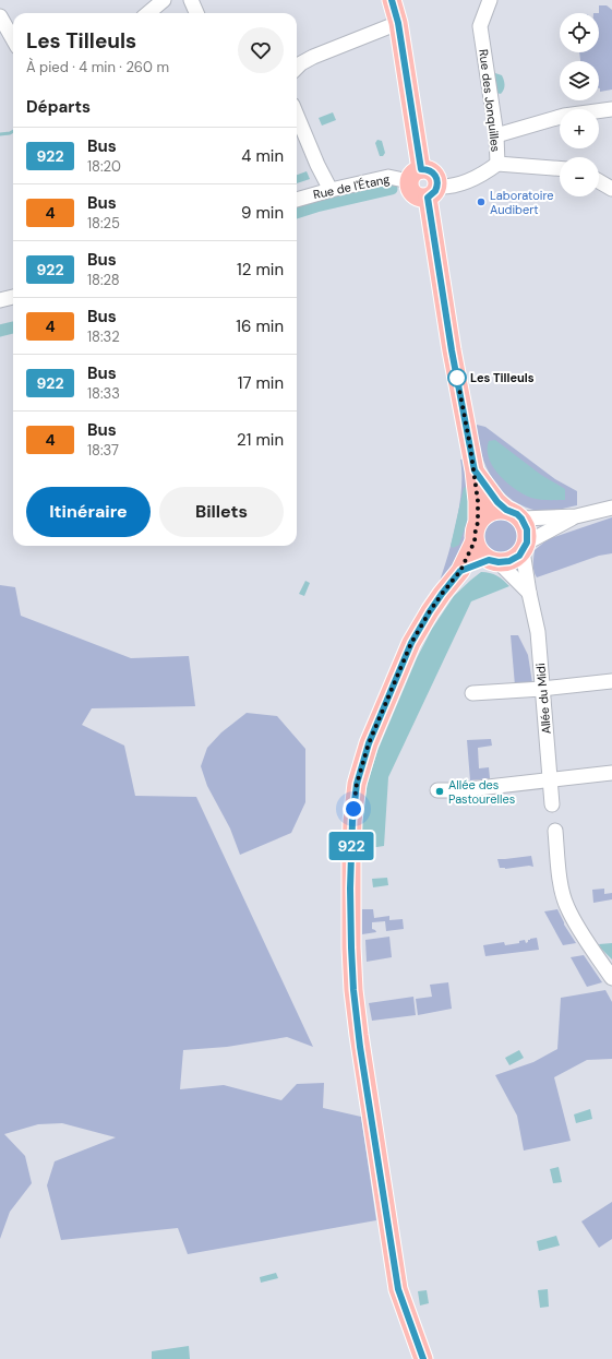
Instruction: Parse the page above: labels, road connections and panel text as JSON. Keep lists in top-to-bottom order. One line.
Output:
{"streets":{"street":["Rue des Jonquilles","Rue de l'Étang","Allée du Midi"]},"crossings":[["Rue des Jonquilles","Rue de l'Étang"]],"places":["Laboratoire Audibert","Les Tilleuls","Allée des Pastourelles"],"lines":["bus line 922"],"page":{"on_map":"922","map_buttons":["+","−"],"heading":[["Les Tilleuls","À pied · 4 min · 260 m"],"Départs"],"list":[{"mark":"922","name":"Bus","note":"18:20","value":"4 min"},{"mark":"4","name":"Bus","note":"18:25","value":"9 min"},{"mark":"922","name":"Bus","note":"18:28","value":"12 min"},{"mark":"4","name":"Bus","note":"18:32","value":"16 min"},{"mark":"922","name":"Bus","note":"18:33","value":"17 min"},{"mark":"4","name":"Bus","note":"18:37","value":"21 min"}],"buttons":["Itinéraire","Billets"]}}
